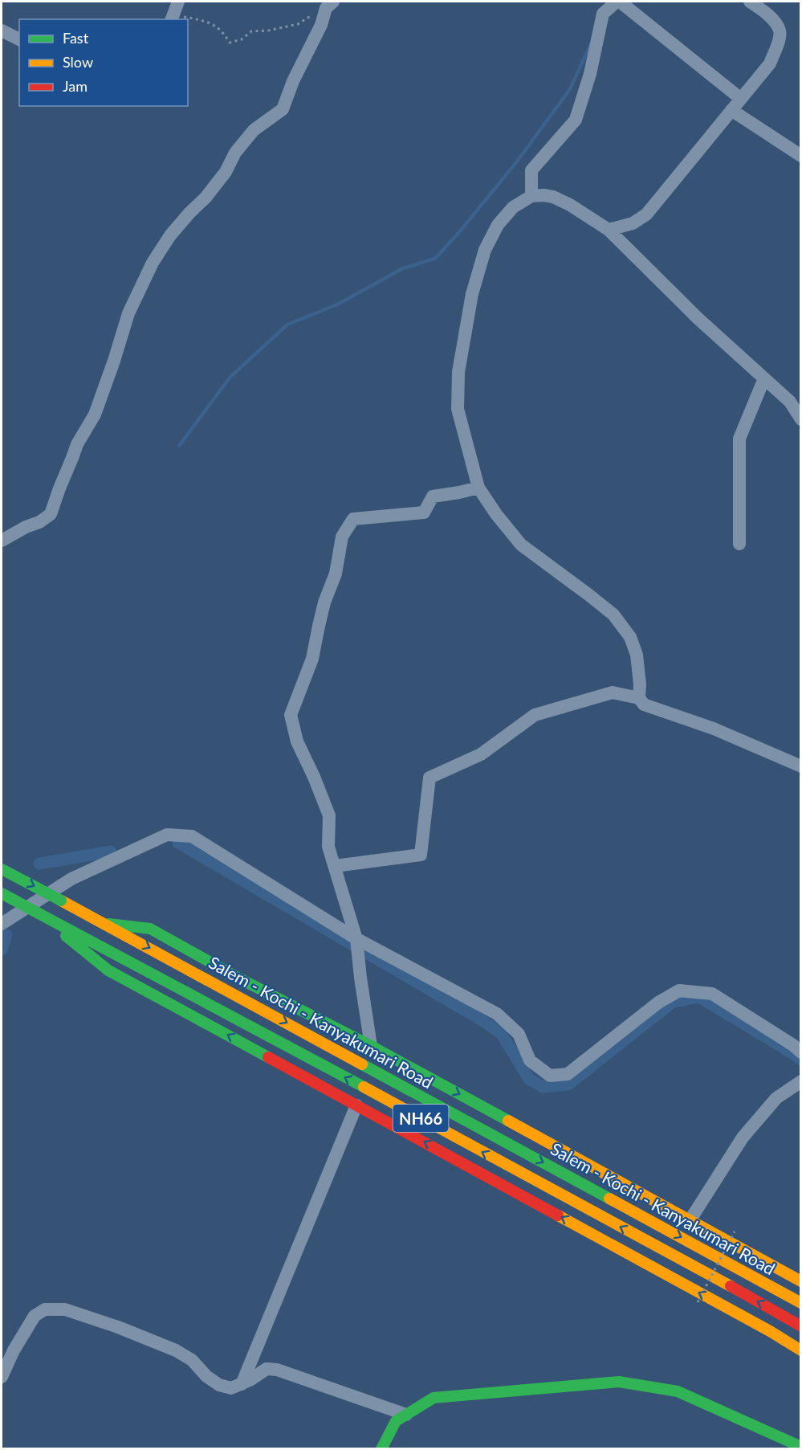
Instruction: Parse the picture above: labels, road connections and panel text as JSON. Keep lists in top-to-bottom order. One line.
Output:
{"streets":{"main road":["Salem - Kochi - Kanyakumari Road","NH66"]},"legend":["Fast","Slow","Jam"]}
